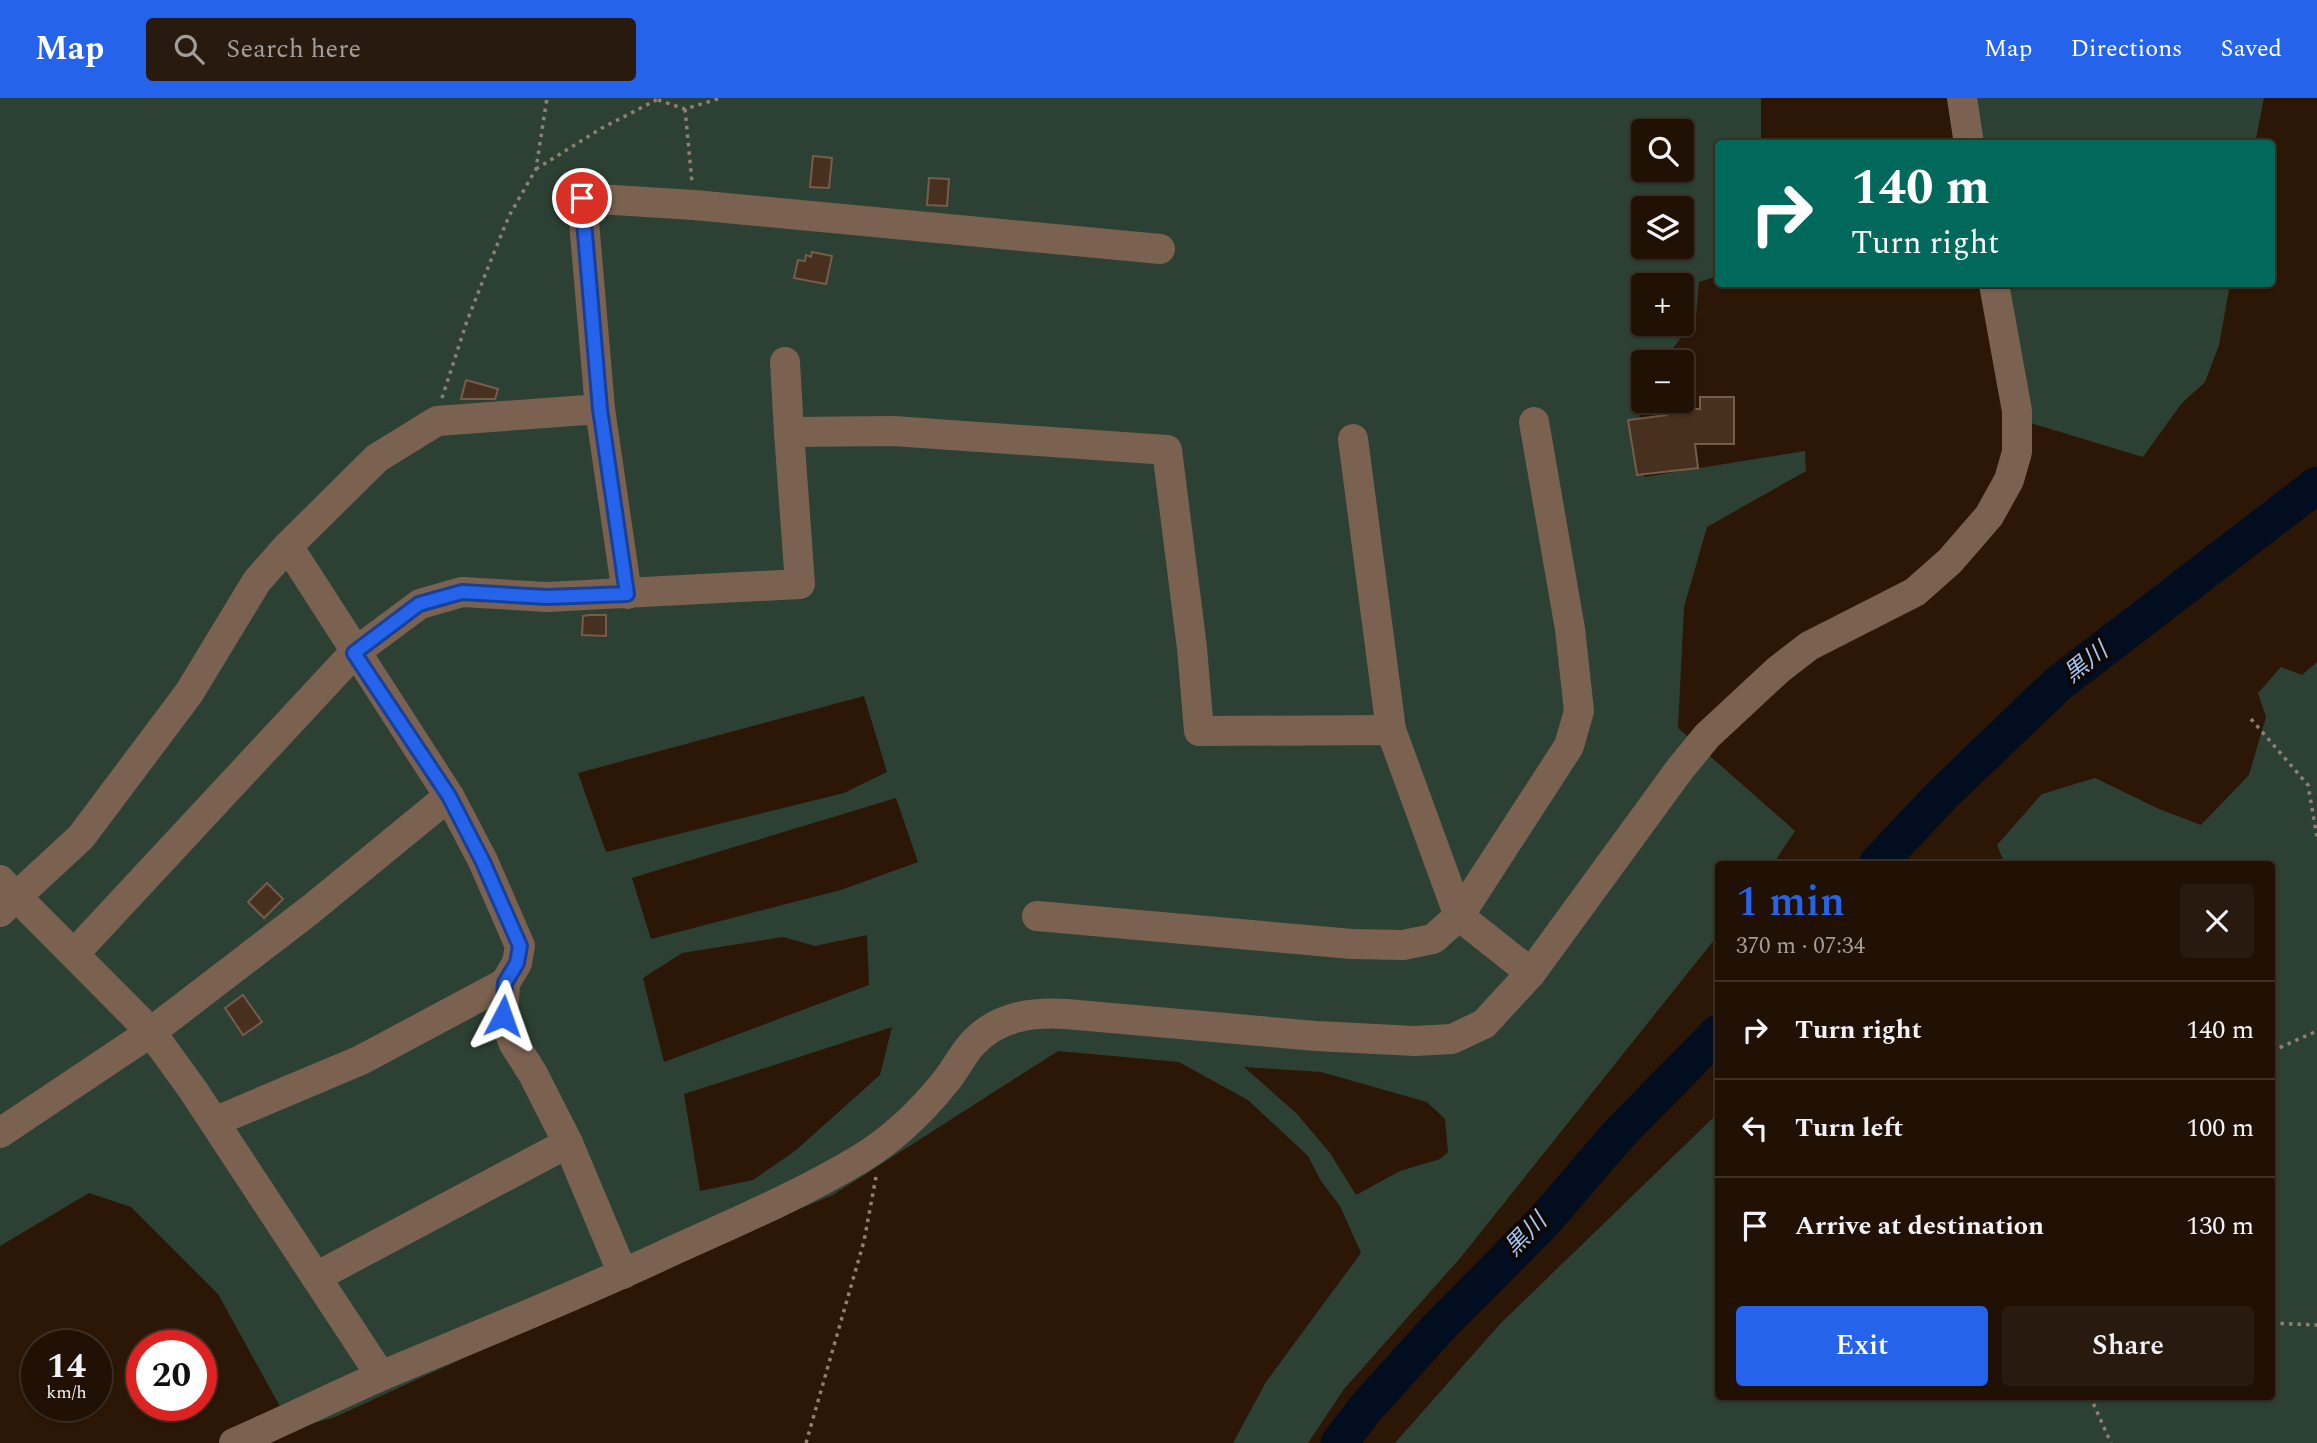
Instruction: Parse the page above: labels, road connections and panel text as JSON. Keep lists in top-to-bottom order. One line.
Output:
{"water":["黒川"],"page":{"header":"Map","search":"Search here","nav":["Map","Directions","Saved"],"map_buttons":["+","−"],"turn":["140 m","Turn right"],"heading":["1 min","370 m · 07:34"],"list":[{"name":"Turn right","value":"140 m"},{"name":"Turn left","value":"100 m"},{"name":"Arrive at destination","value":"130 m"}],"buttons":["Exit","Share"],"speed":"14 km/h","limit":"20"}}
